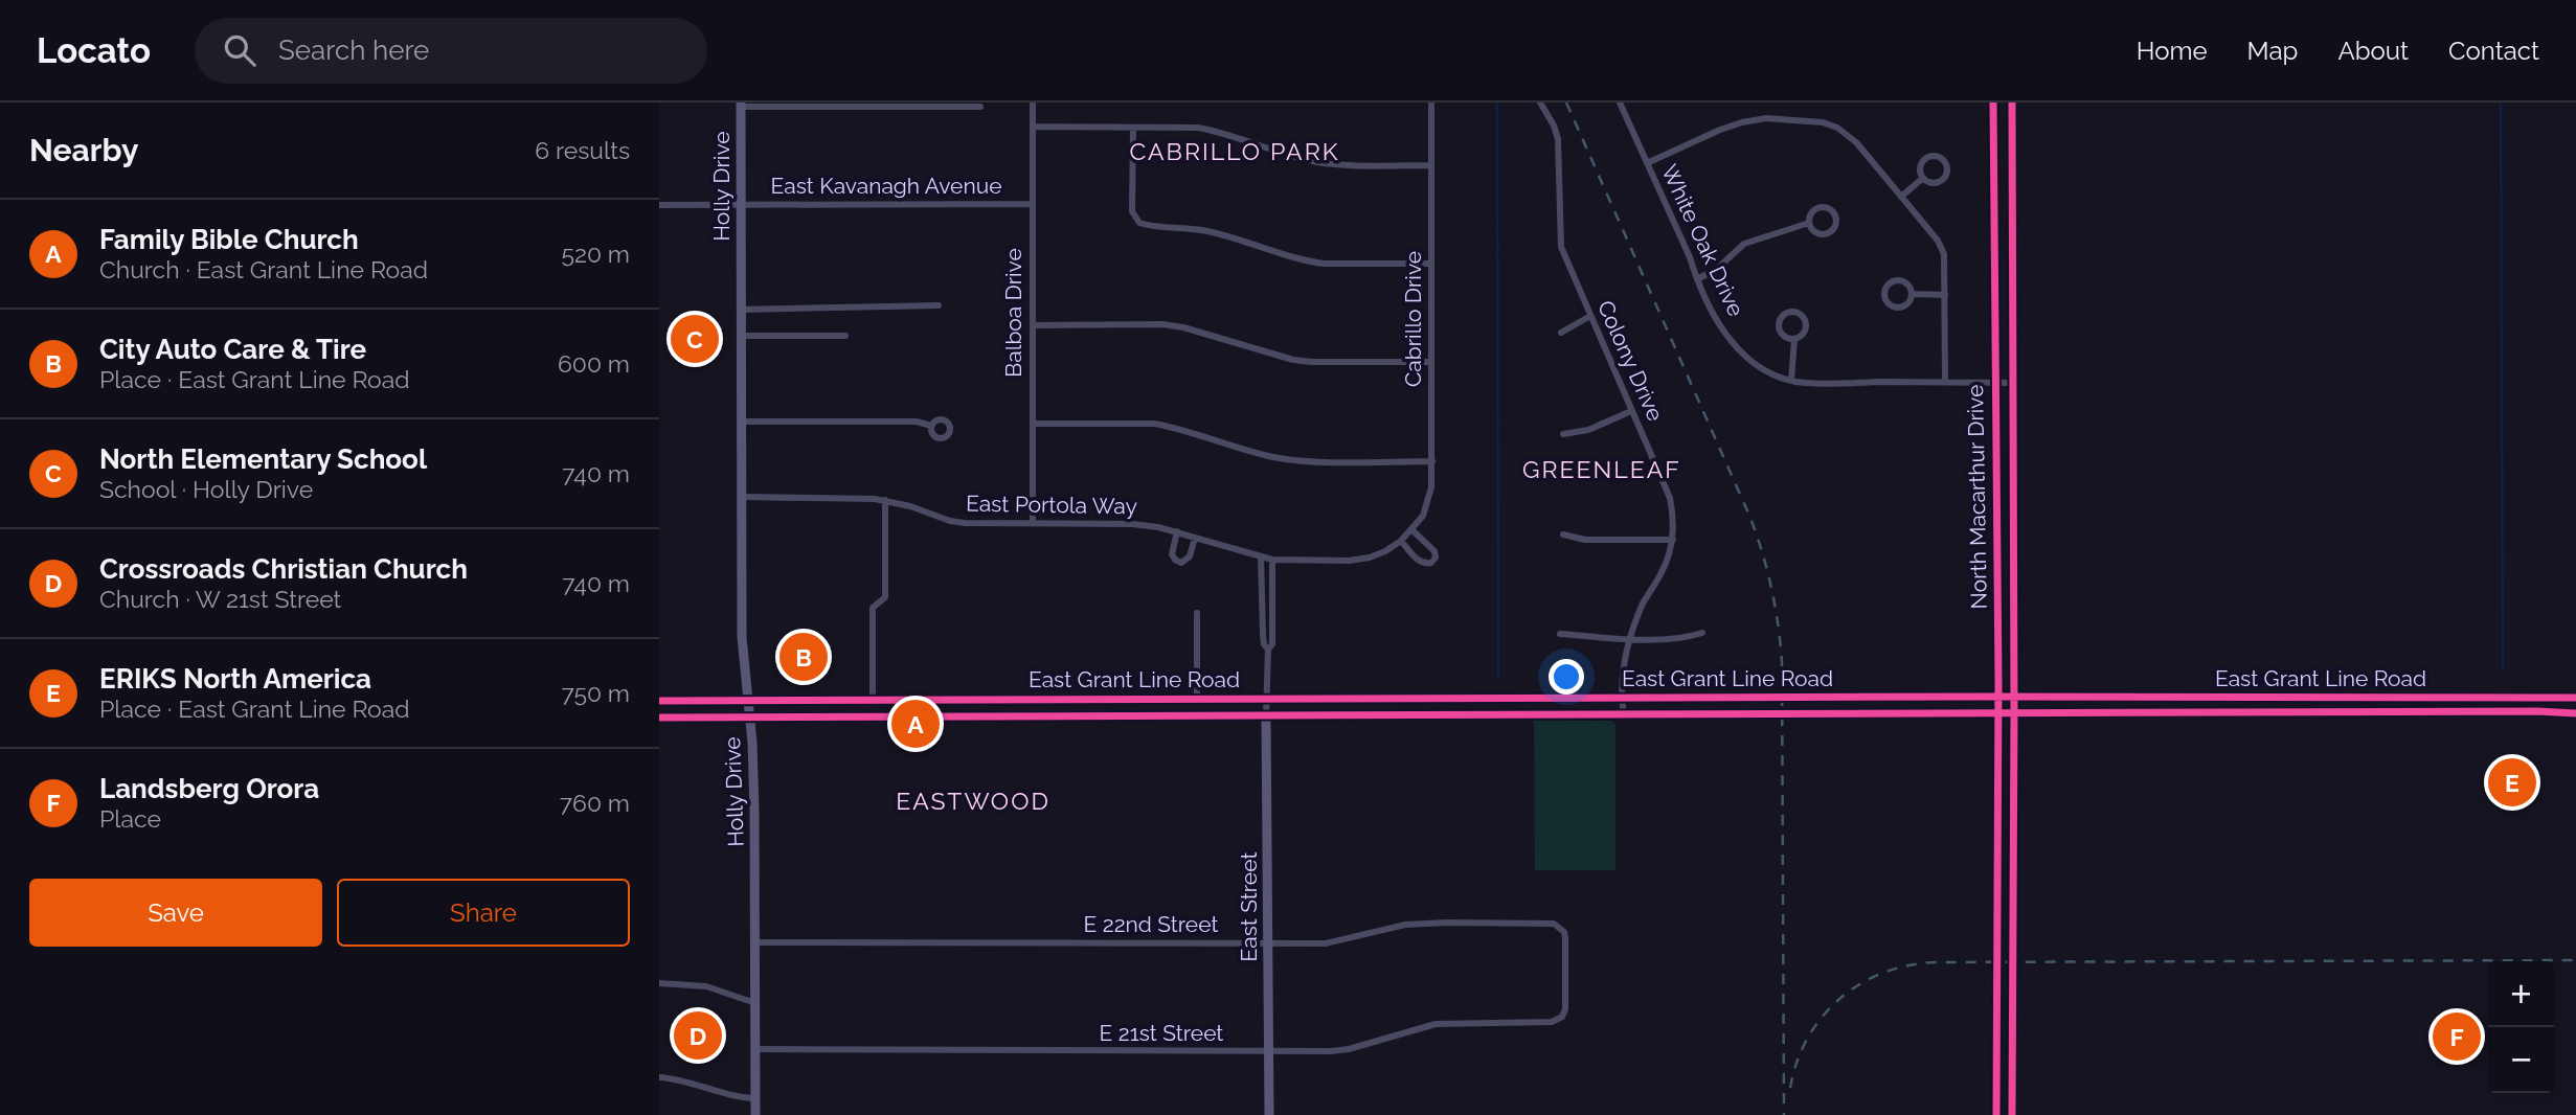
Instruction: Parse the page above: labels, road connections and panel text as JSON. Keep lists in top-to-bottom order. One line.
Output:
{"streets":{"main road":["Holly Drive","North Macarthur Drive","East Grant Line Road","East Street"],"street":["East Kavanagh Avenue","White Oak Drive","Balboa Drive","Cabrillo Drive","Colony Drive","East Portola Way","E 22nd Street","E 21st Street"]},"crossings":[["Holly Drive","East Kavanagh Avenue"],["Holly Drive","East Portola Way"],["Holly Drive","East Grant Line Road"],["Holly Drive","E 22nd Street"],["Holly Drive","E 21st Street"],["East Kavanagh Avenue","Balboa Drive"],["White Oak Drive","North Macarthur Drive"],["Balboa Drive","East Portola Way"],["Cabrillo Drive","East Portola Way"],["Colony Drive","East Grant Line Road"],["North Macarthur Drive","East Grant Line Road"],["East Grant Line Road","East Street"],["East Street","E 22nd Street"],["East Street","E 21st Street"],["E 22nd Street","E 21st Street"]],"districts":["CABRILLO PARK","GREENLEAF","EASTWOOD"],"page":{"header":"Locato","search":"Search here","nav":["Home","Map","About","Contact"],"heading":["Nearby","6 results"],"list":[{"mark":"A","name":"Family Bible Church","note":"Church · East Grant Line Road","value":"520 m"},{"mark":"B","name":"City Auto Care & Tire","note":"Place · East Grant Line Road","value":"600 m"},{"mark":"C","name":"North Elementary School","note":"School · Holly Drive","value":"740 m"},{"mark":"D","name":"Crossroads Christian Church","note":"Church · W 21st Street","value":"740 m"},{"mark":"E","name":"ERIKS North America","note":"Place · East Grant Line Road","value":"750 m"},{"mark":"F","name":"Landsberg Orora","note":"Place","value":"760 m"}],"pins":["C","B","A","E","D","F"],"buttons":["Save","Share"],"map_buttons":["+","−"]}}
